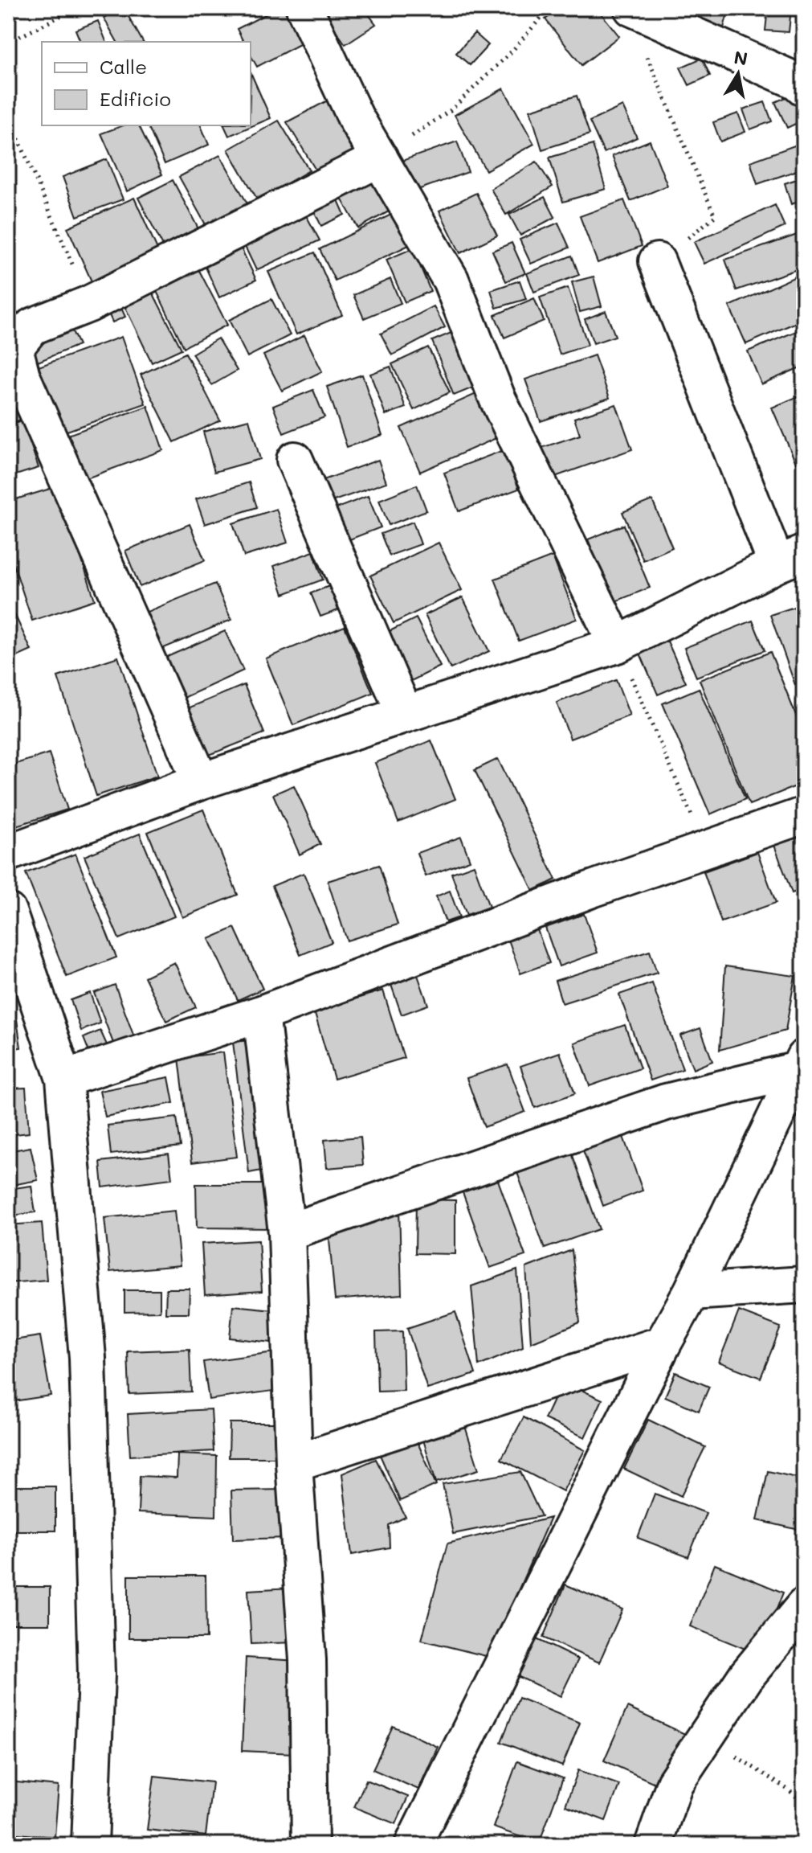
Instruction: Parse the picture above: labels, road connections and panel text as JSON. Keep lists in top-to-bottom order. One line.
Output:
{"legend":["Calle","Edificio"],"north":"top"}
